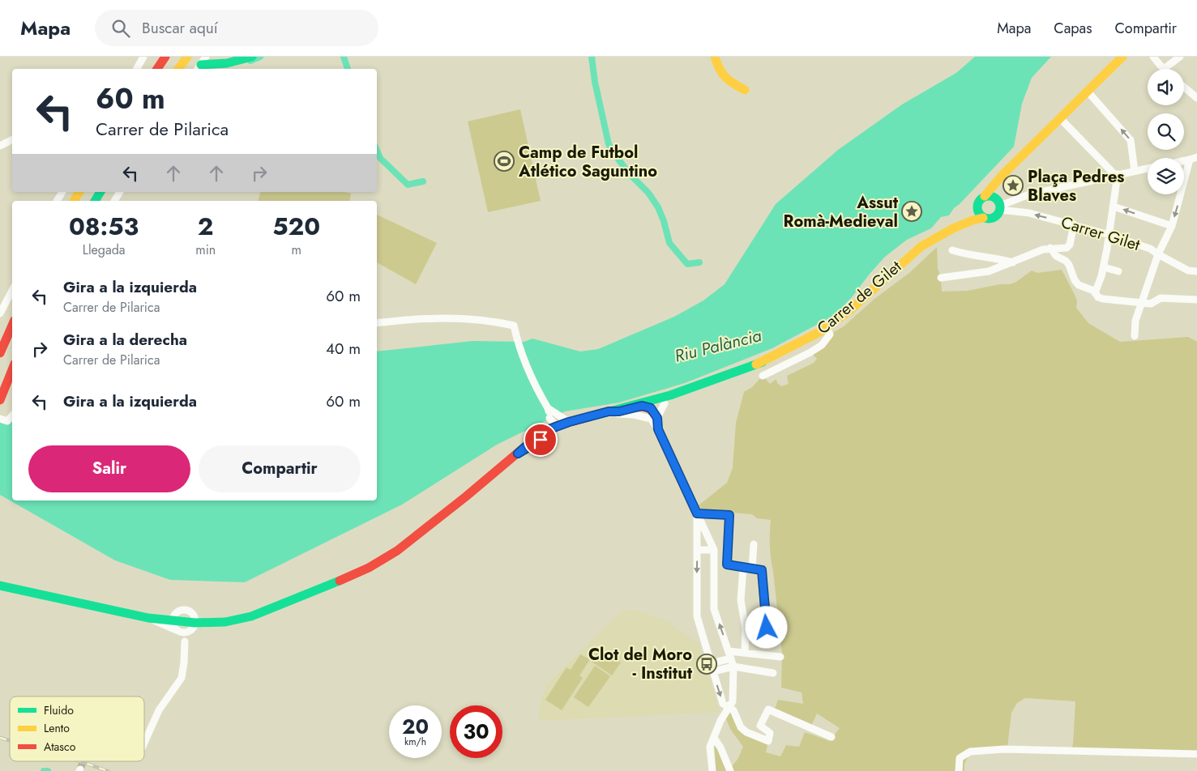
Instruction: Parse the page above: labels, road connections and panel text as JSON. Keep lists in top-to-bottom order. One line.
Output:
{"streets":{"main road":["Carrer de Gilet"],"street":["Carrer Gilet"]},"crossings":[["Carrer Gilet","Carrer de Gilet"]],"water":["Riu Palància"],"places":{"sports":["Camp de Futbol Atlético Saguntino"],"place":["Plaça Pedres Blaves","Assut Romà-Medieval"],"bus stop":["Clot del Moro - Institut"]},"legend":["Fluido","Lento","Atasco"],"page":{"header":"Mapa","search":"Buscar aquí","nav":["Mapa","Capas","Compartir"],"turn":["60 m","Carrer de Pilarica"],"eta":["08:53","Llegada","2","min","520","m"],"list":[{"name":"Gira a la izquierda","note":"Carrer de Pilarica","value":"60 m"},{"name":"Gira a la derecha","note":"Carrer de Pilarica","value":"40 m"},{"name":"Gira a la izquierda","value":"60 m"}],"buttons":["Salir","Compartir"],"speed":"20 km/h","limit":"30"}}
